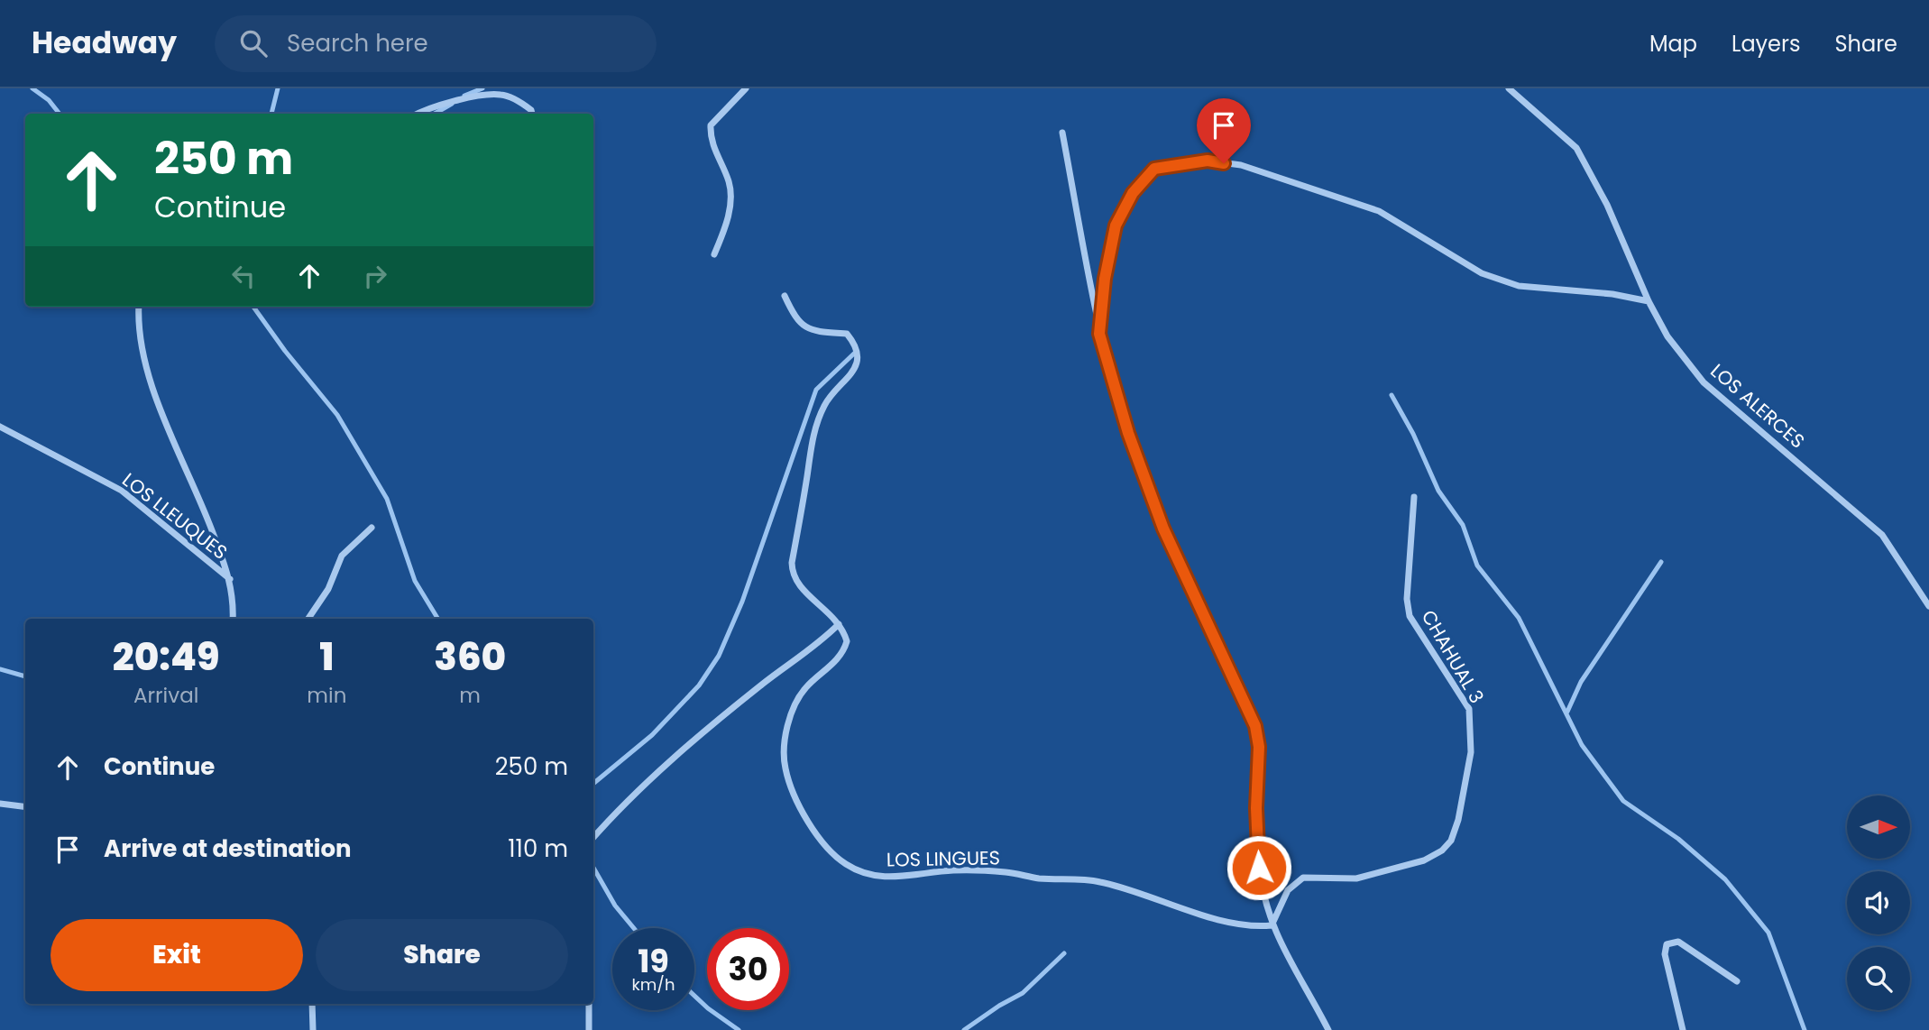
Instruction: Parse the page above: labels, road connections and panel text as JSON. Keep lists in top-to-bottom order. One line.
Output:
{"streets":{"street":["LOS ALERCES","LOS LLEUQUES","CHAHUAL 3","LOS LINGUES"]},"crossings":[["CHAHUAL 3","LOS LINGUES"]],"north":"right","page":{"header":"Headway","search":"Search here","nav":["Map","Layers","Share"],"turn":["250 m","Continue"],"eta":["20:49","Arrival","1","min","360","m"],"list":[{"name":"Continue","value":"250 m"},{"name":"Arrive at destination","value":"110 m"}],"buttons":["Exit","Share"],"speed":"19 km/h","limit":"30"}}
